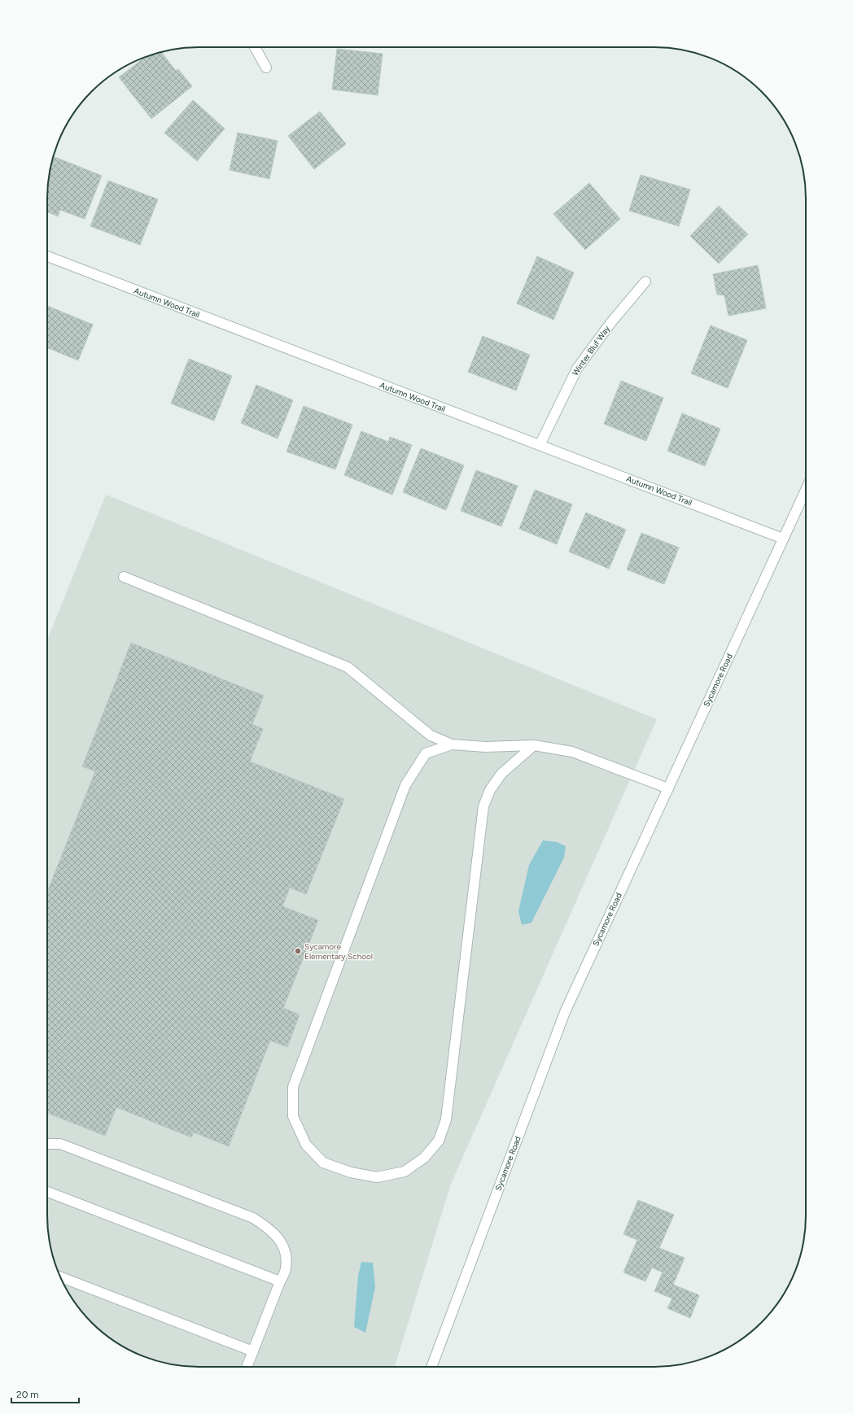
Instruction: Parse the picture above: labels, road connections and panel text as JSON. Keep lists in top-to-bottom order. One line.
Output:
{"streets":{"street":["Autumn Wood Trail","Winter Bluf Way","Sycamore Road"]},"crossings":[["Autumn Wood Trail","Winter Bluf Way"],["Autumn Wood Trail","Sycamore Road"]],"places":["Sycamore Elementary School"],"scale_bar":"20 m"}
